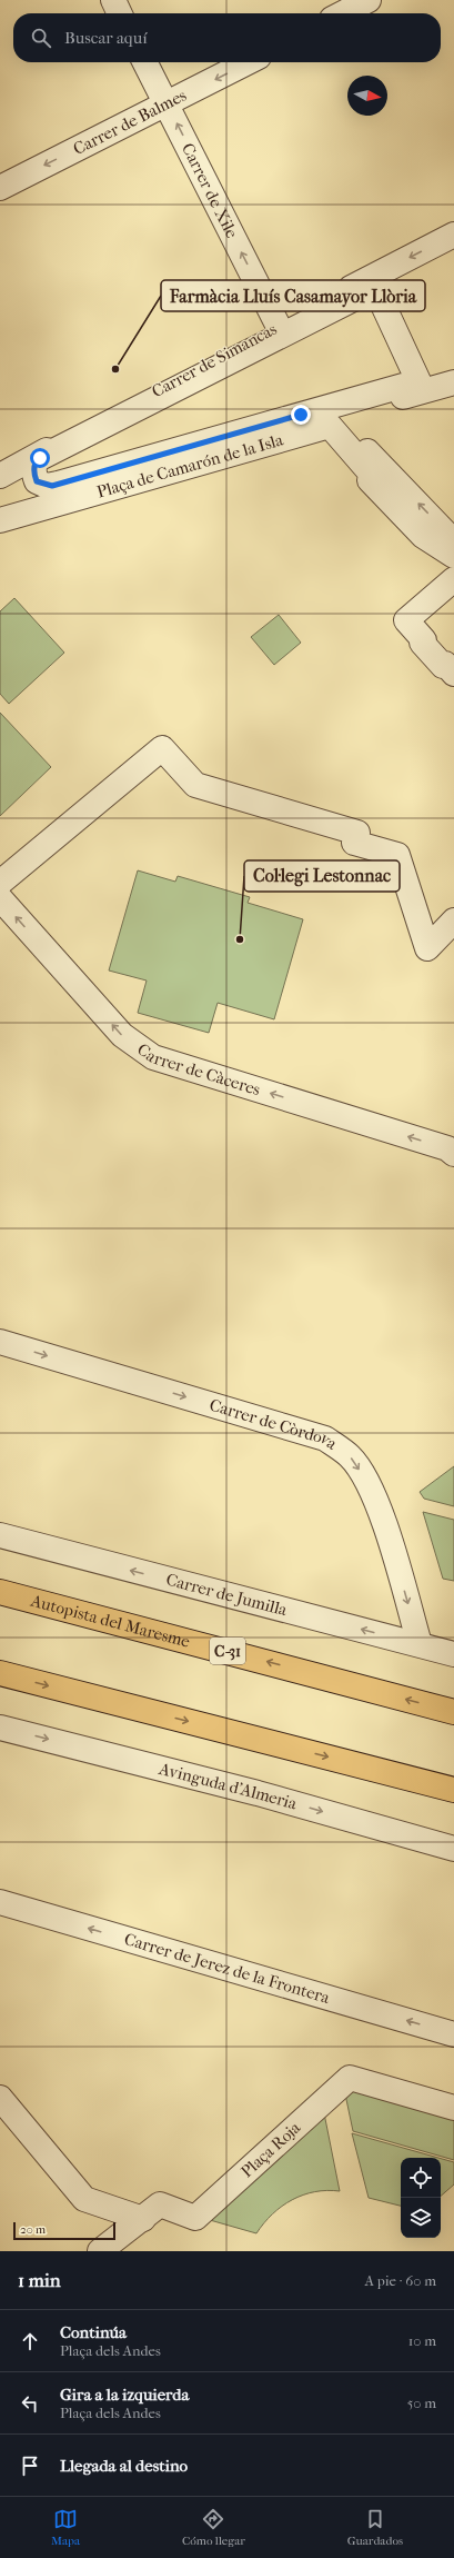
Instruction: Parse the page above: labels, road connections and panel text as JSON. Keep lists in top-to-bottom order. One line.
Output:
{"streets":{"highway":["Autopista del Maresme","C-31"],"street":["Carrer de Balmes","Carrer de Xile","Carrer de Simancas","Plaça de Camarón de la Isla","Carrer de Càceres","Carrer de Còrdova","Carrer de Jumilla","Avinguda d'Almeria","Carrer de Jerez de la Frontera","Plaça Roja"]},"crossings":[["Carrer de Balmes","Carrer de Xile"],["Carrer de Xile","Carrer de Simancas"],["Carrer de Còrdova","Carrer de Jumilla"]],"one_way":["Carrer de Balmes","Carrer de Xile","Carrer de Càceres","Carrer de Còrdova","Carrer de Jumilla","Avinguda d'Almeria","Carrer de Jerez de la Frontera"],"places":["Farmàcia Lluís Casamayor Llòria","Col·legi Lestonnac"],"scale_bar":"20 m","north":"right","page":{"search":"Buscar aquí","scale":"20 m","heading":["1 min","A pie · 60 m"],"list":[["Continúa","Plaça dels Andes","10 m"],["Gira a la izquierda","Plaça dels Andes","50 m"],"Llegada al destino"],"nav":["Mapa","Cómo llegar","Guardados"]}}
